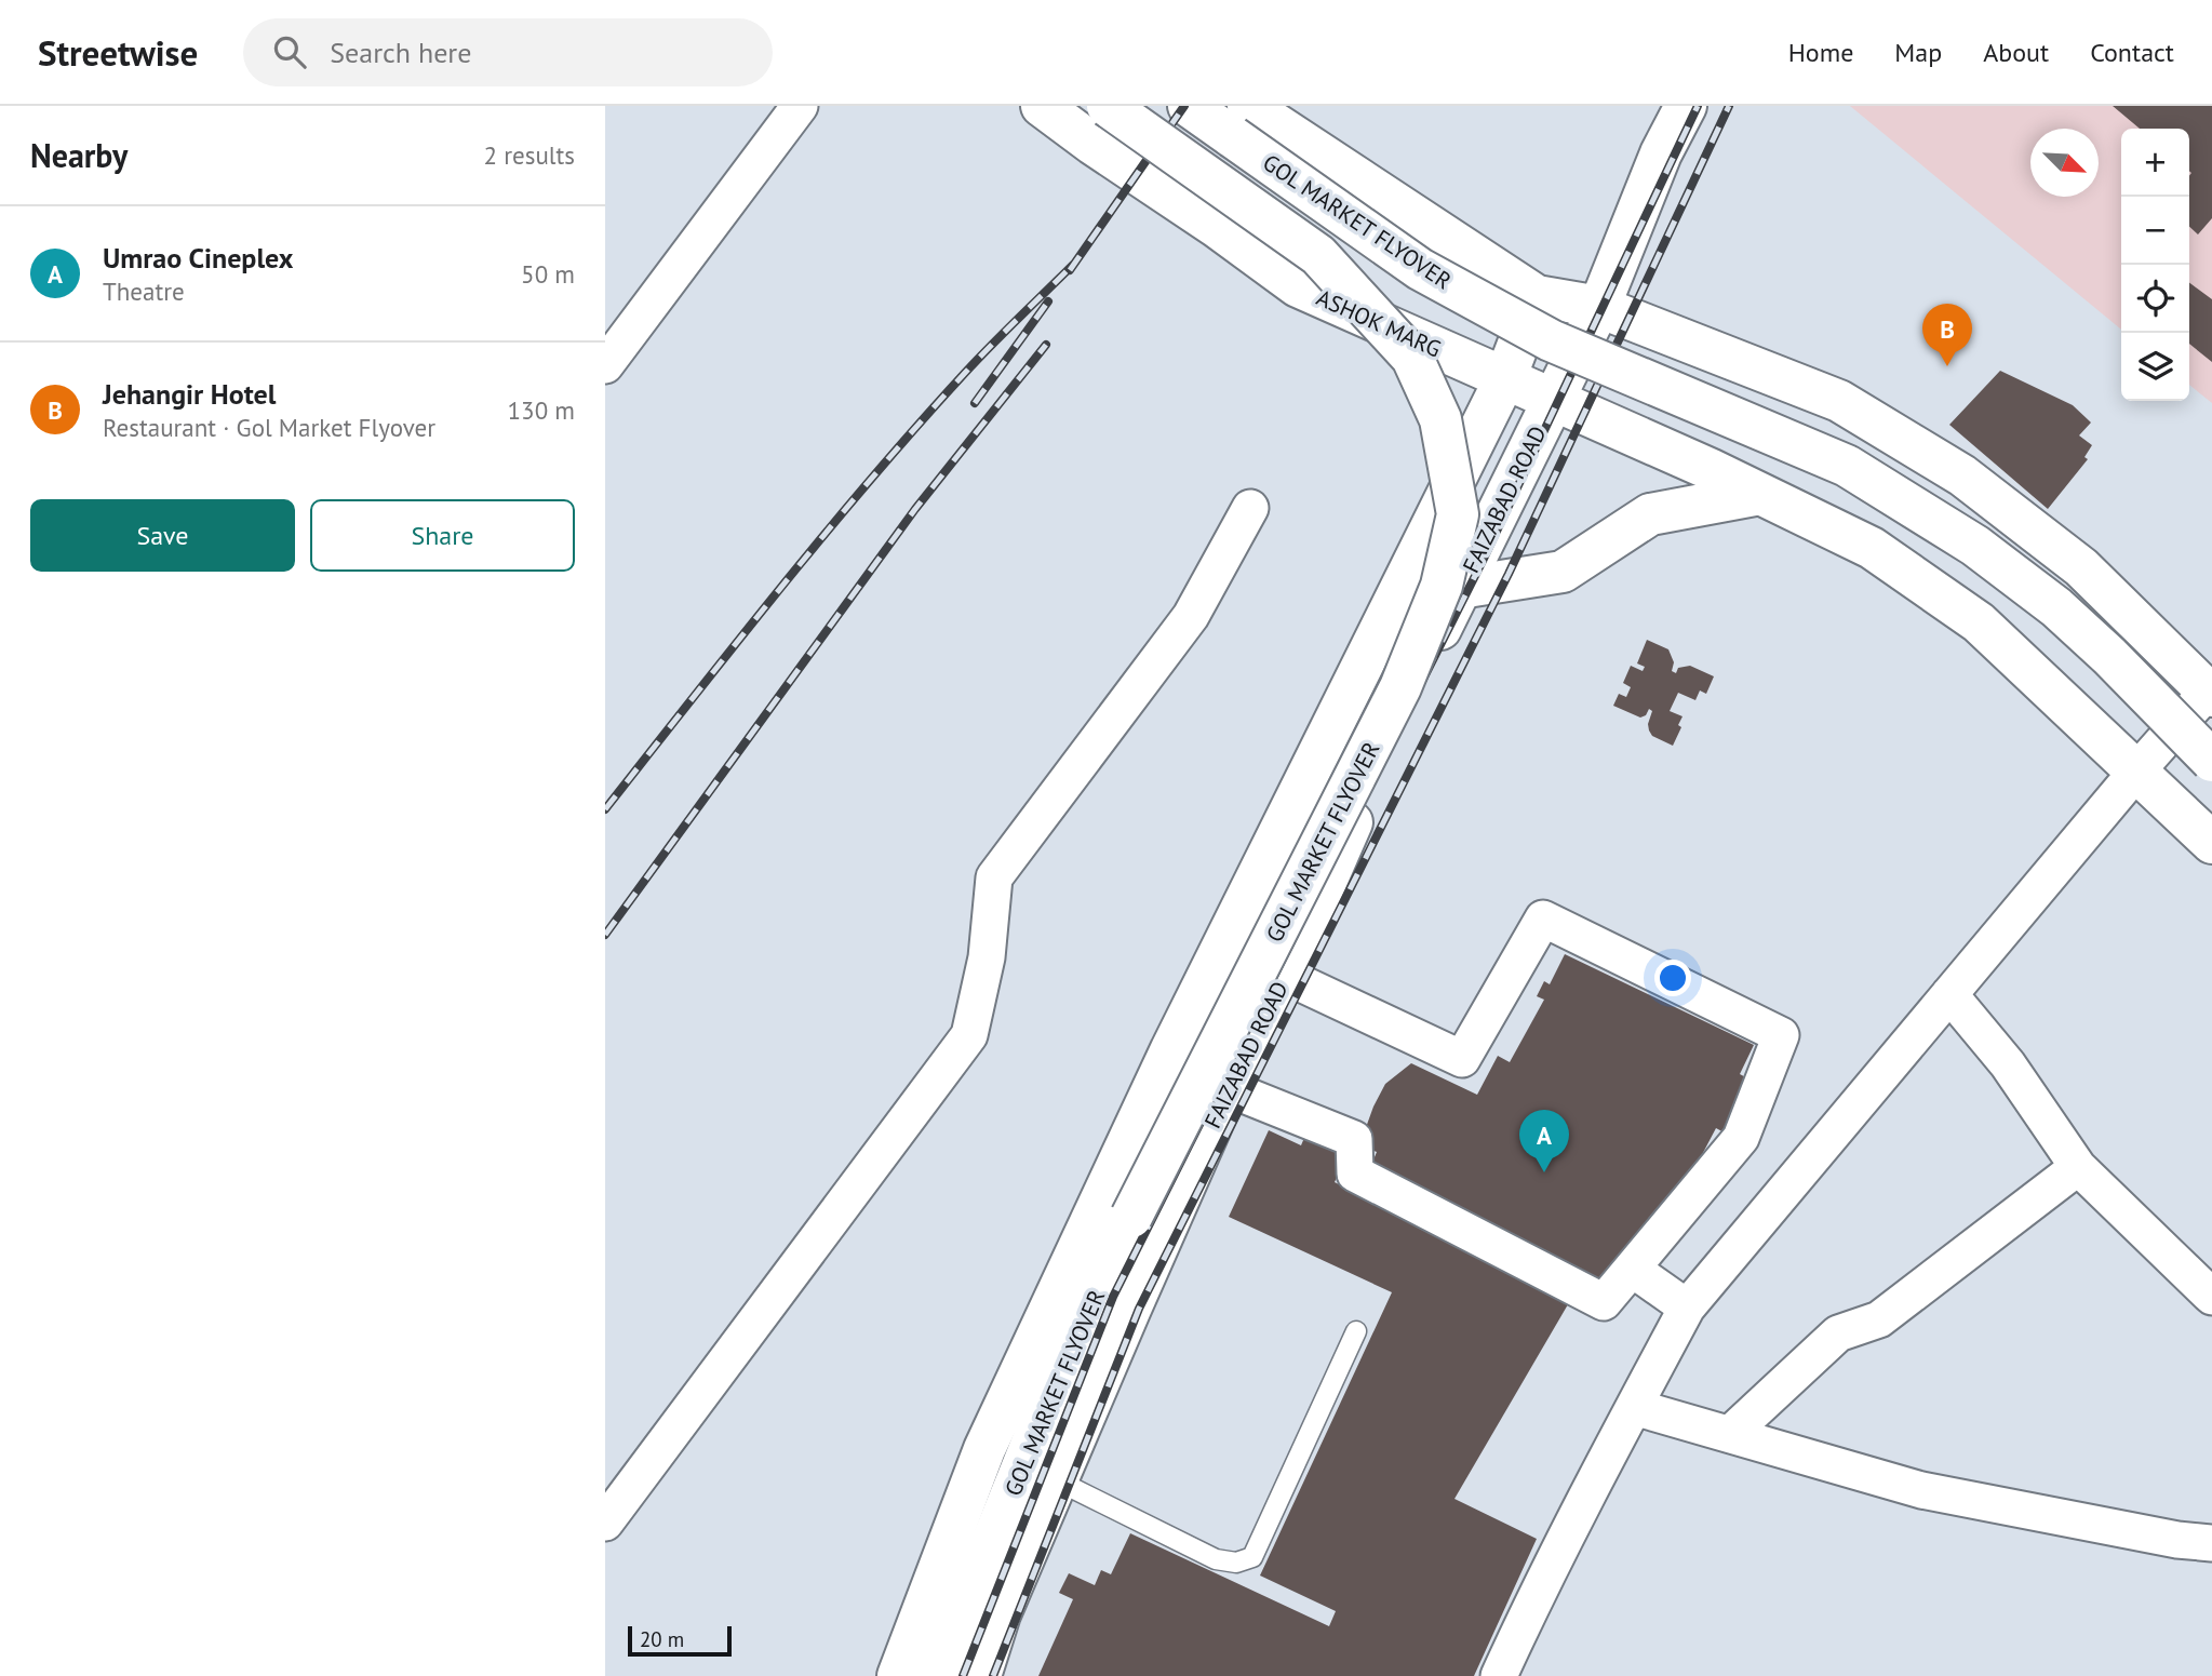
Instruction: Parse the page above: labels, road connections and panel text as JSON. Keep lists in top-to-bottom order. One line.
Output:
{"streets":{"main road":["GOL MARKET FLYOVER","ASHOK MARG","FAIZABAD ROAD"]},"crossings":[["ASHOK MARG","FAIZABAD ROAD"]],"scale_bar":"20 m","north":"bottom right","page":{"header":"Streetwise","search":"Search here","nav":["Home","Map","About","Contact"],"heading":["Nearby","2 results"],"map_buttons":["+","−"],"list":[{"mark":"A","name":"Umrao Cineplex","note":"Theatre","value":"50 m"},{"mark":"B","name":"Jehangir Hotel","note":"Restaurant · Gol Market Flyover","value":"130 m"}],"pins":["B","A"],"buttons":["Save","Share"],"scale":"20 m"}}
